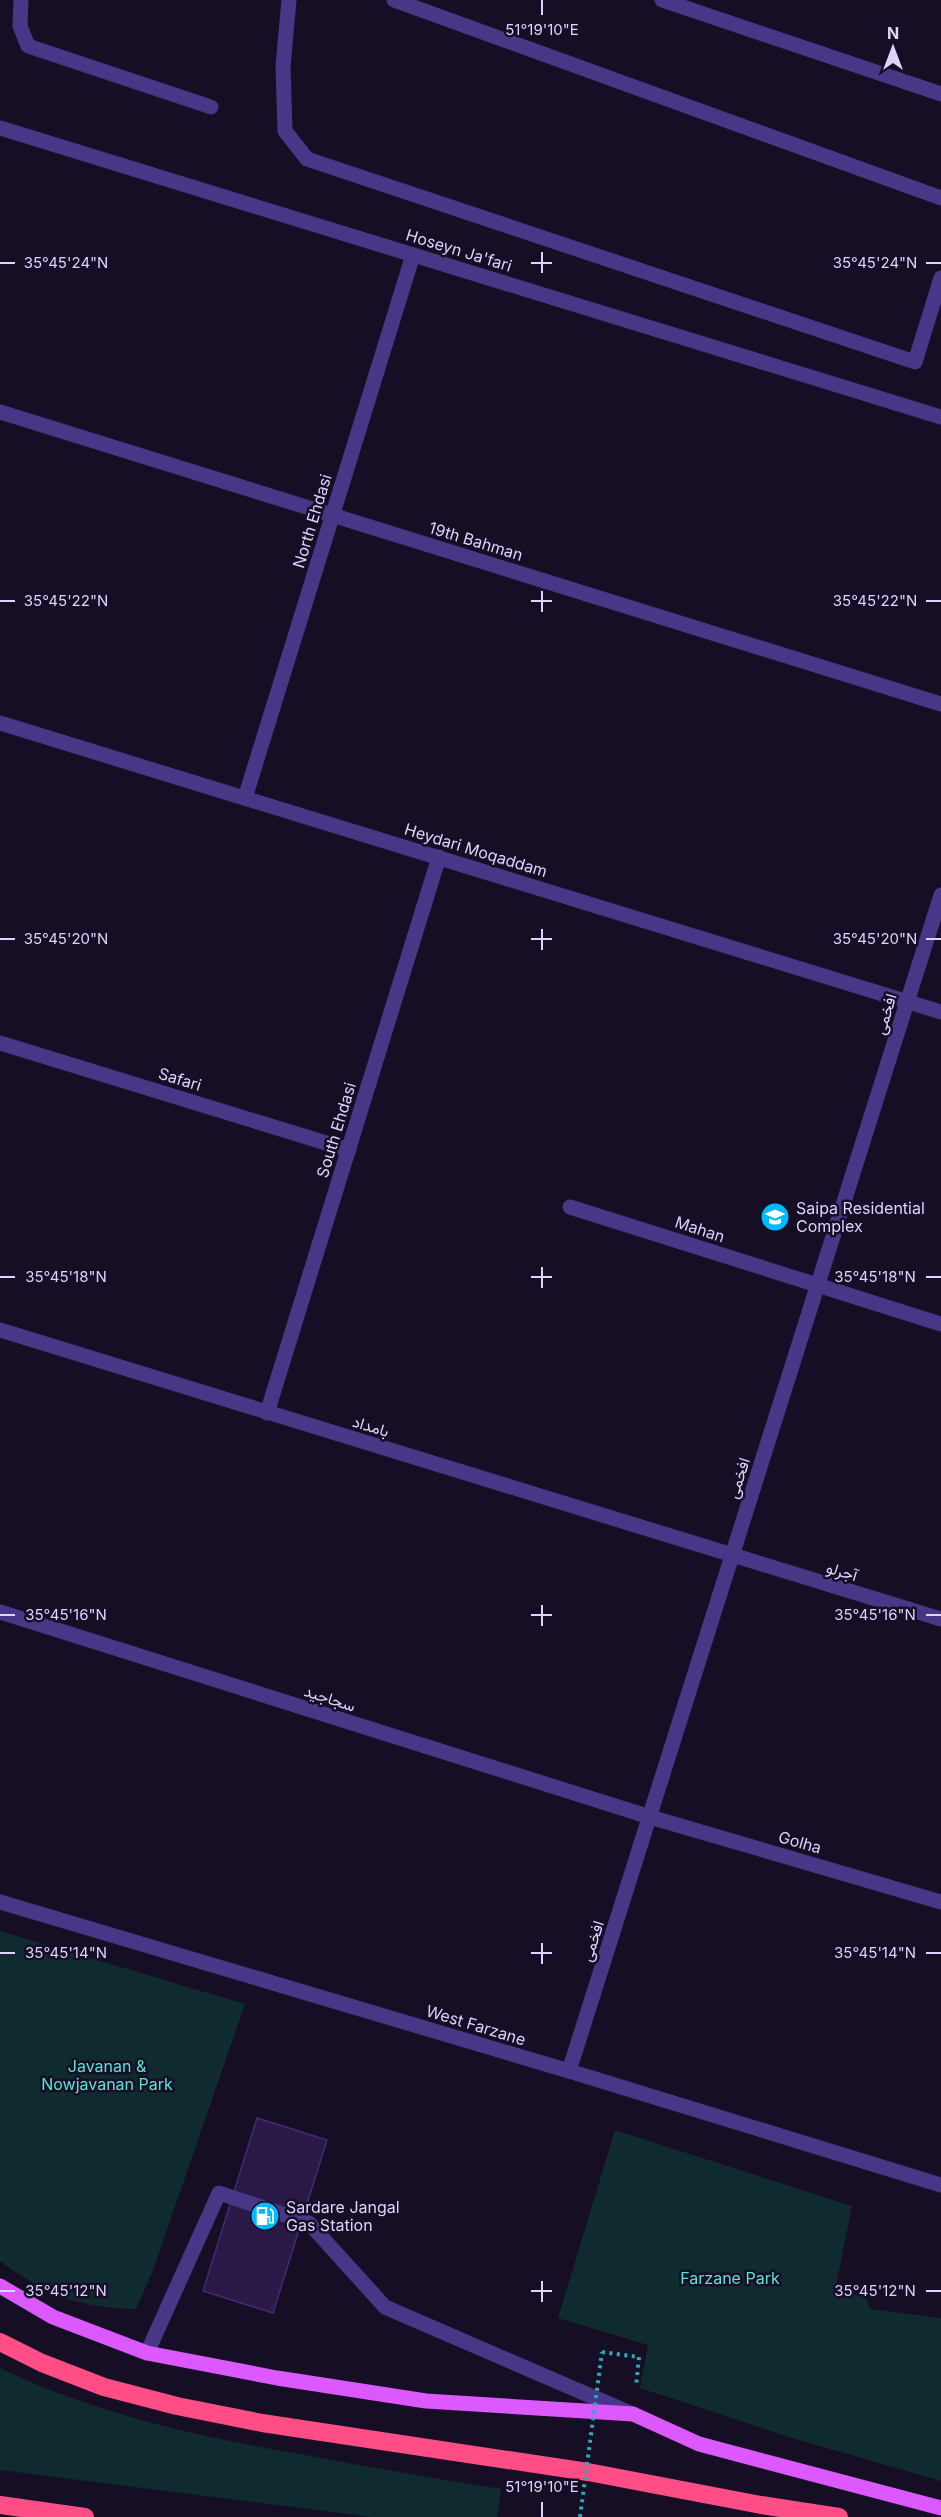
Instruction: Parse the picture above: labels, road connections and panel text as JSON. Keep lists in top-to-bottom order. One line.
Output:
{"streets":{"street":["Hoseyn Ja'fari","North Ehdasi","19th Bahman","Heydari Moqaddam","افخمی","Safari","South Ehdasi","Mahan","بامداد","آجرلو","سجاجید","Golha","West Farzane"]},"crossings":[["Hoseyn Ja'fari","North Ehdasi"],["North Ehdasi","19th Bahman"],["North Ehdasi","Heydari Moqaddam"],["Heydari Moqaddam","افخمی"],["Heydari Moqaddam","South Ehdasi"],["افخمی","Mahan"],["افخمی","بامداد"],["افخمی","آجرلو"],["افخمی","سجاجید"],["افخمی","Golha"],["افخمی","West Farzane"],["Safari","South Ehdasi"],["South Ehdasi","بامداد"],["بامداد","آجرلو"],["سجاجید","Golha"]],"parks":["Javanan & Nowjavanan Park","Farzane Park"],"places":{"school or university":["Saipa Residential Complex"],"fuel station":["Sardare Jangal Gas Station"]},"north":"top","coordinates":["51°19'10\"E","35°45'24\"N","35°45'22\"N","35°45'20\"N","35°45'18\"N","35°45'16\"N","35°45'14\"N","35°45'12\"N"]}
